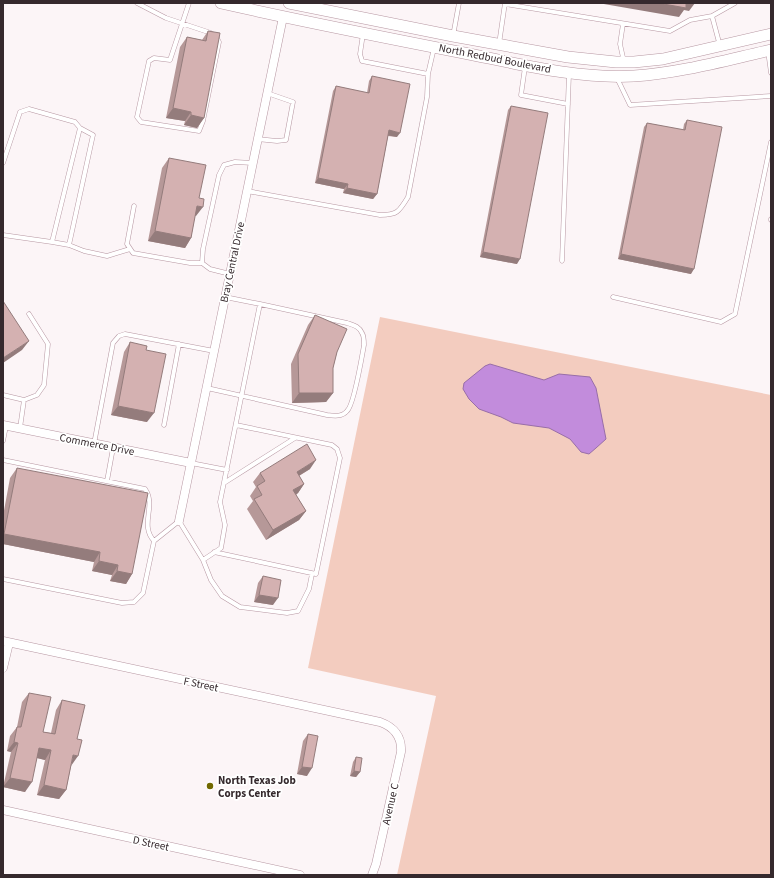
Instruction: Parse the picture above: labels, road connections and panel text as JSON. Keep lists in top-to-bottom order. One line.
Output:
{"streets":{"street":["North Redbud Boulevard","Bray Central Drive","Commerce Drive","F Street","Avenue C","D Street"]},"crossings":[["North Redbud Boulevard","Bray Central Drive"],["Bray Central Drive","Commerce Drive"],["F Street","Avenue C"]],"places":["North Texas Job Corps Center"]}
